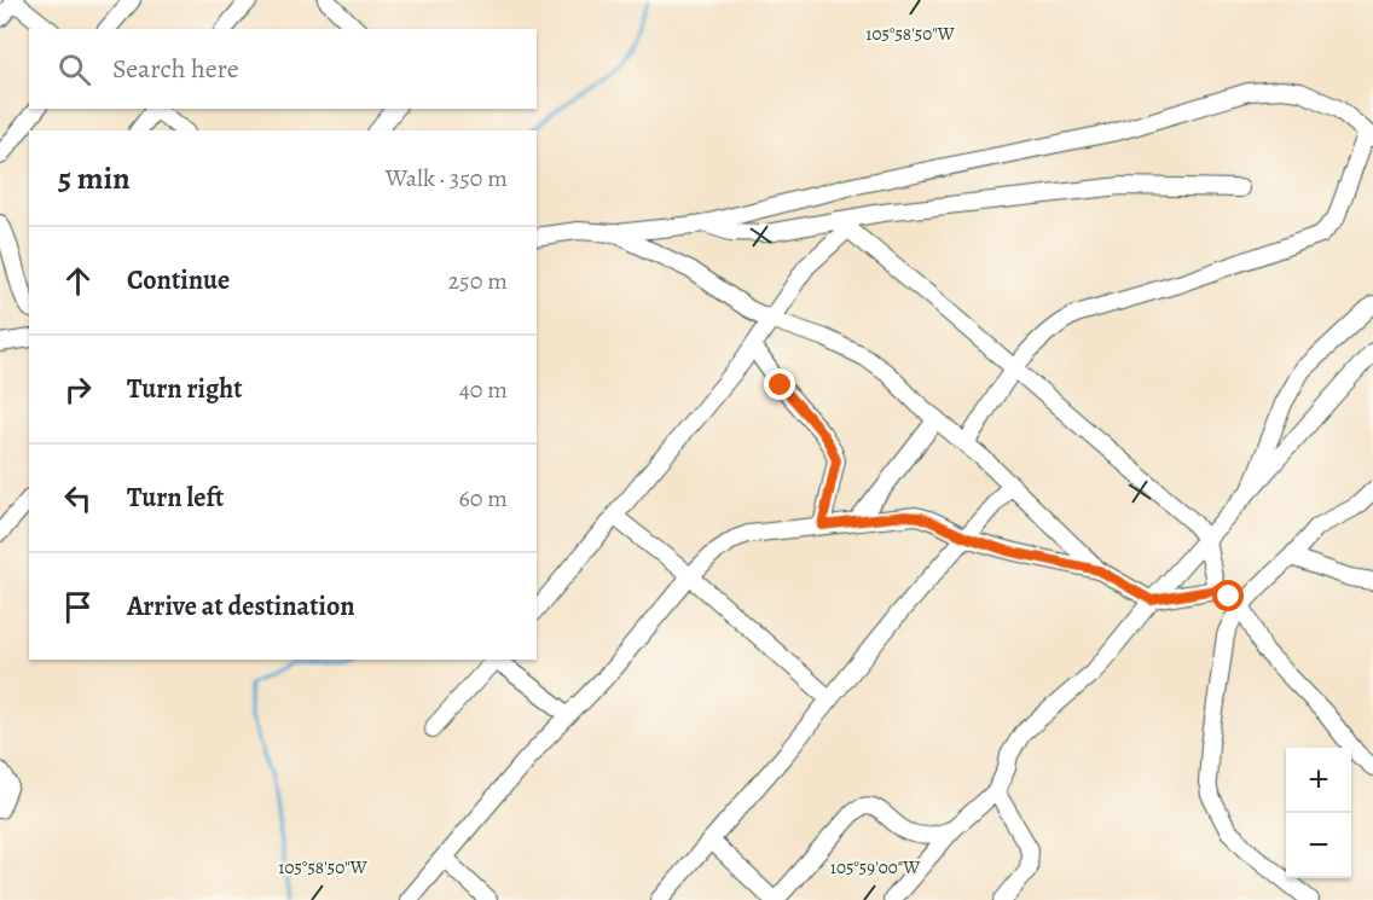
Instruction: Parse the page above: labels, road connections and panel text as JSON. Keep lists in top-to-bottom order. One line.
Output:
{"page":{"search":"Search here","heading":["5 min","Walk · 350 m"],"list":[["Continue","250 m"],["Turn right","40 m"],["Turn left","60 m"],"Arrive at destination"],"map_buttons":["+","−"]},"coordinates":["105°58'50\"W","105°59'00\"W"]}
